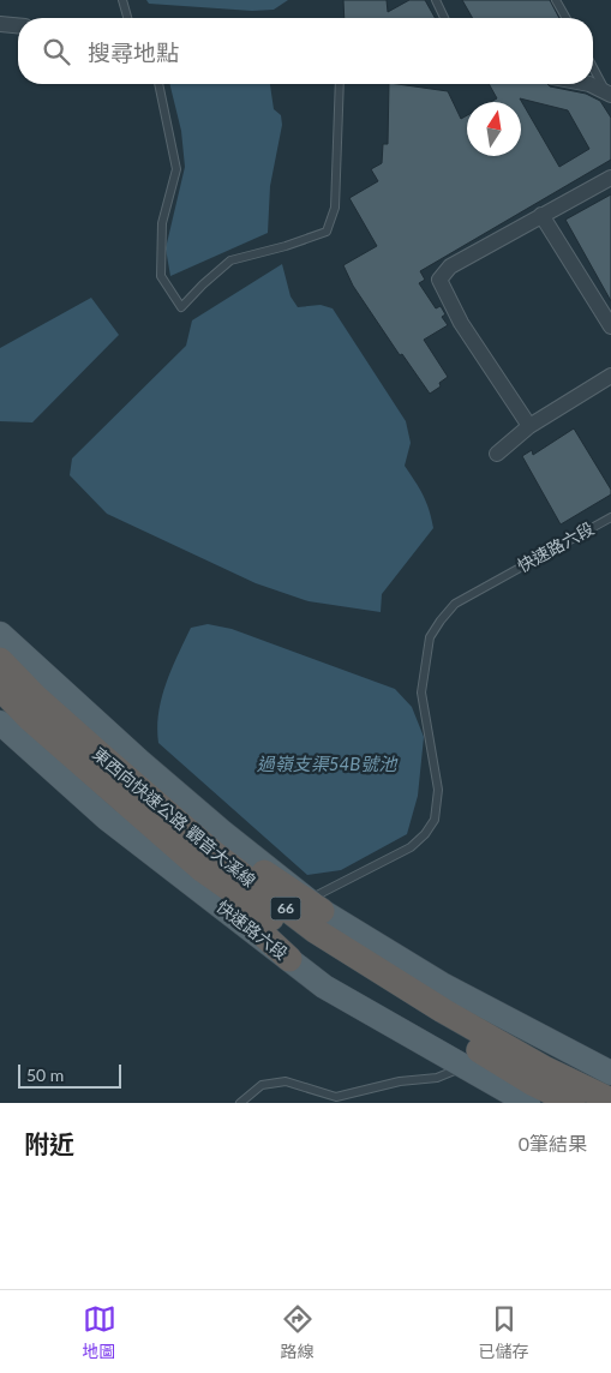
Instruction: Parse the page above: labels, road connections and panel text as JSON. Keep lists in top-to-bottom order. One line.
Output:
{"streets":{"highway":["東西向快速公路 觀音大溪線","66"],"main road":["快速路六段"]},"crossings":[["快速路六段","66"]],"water":["過嶺支渠54B號池"],"scale_bar":"50 m","north":"top","page":{"search":"搜尋地點","scale":"50 m","heading":["附近","0筆結果"],"nav":["地圖","路線","已儲存"]}}
